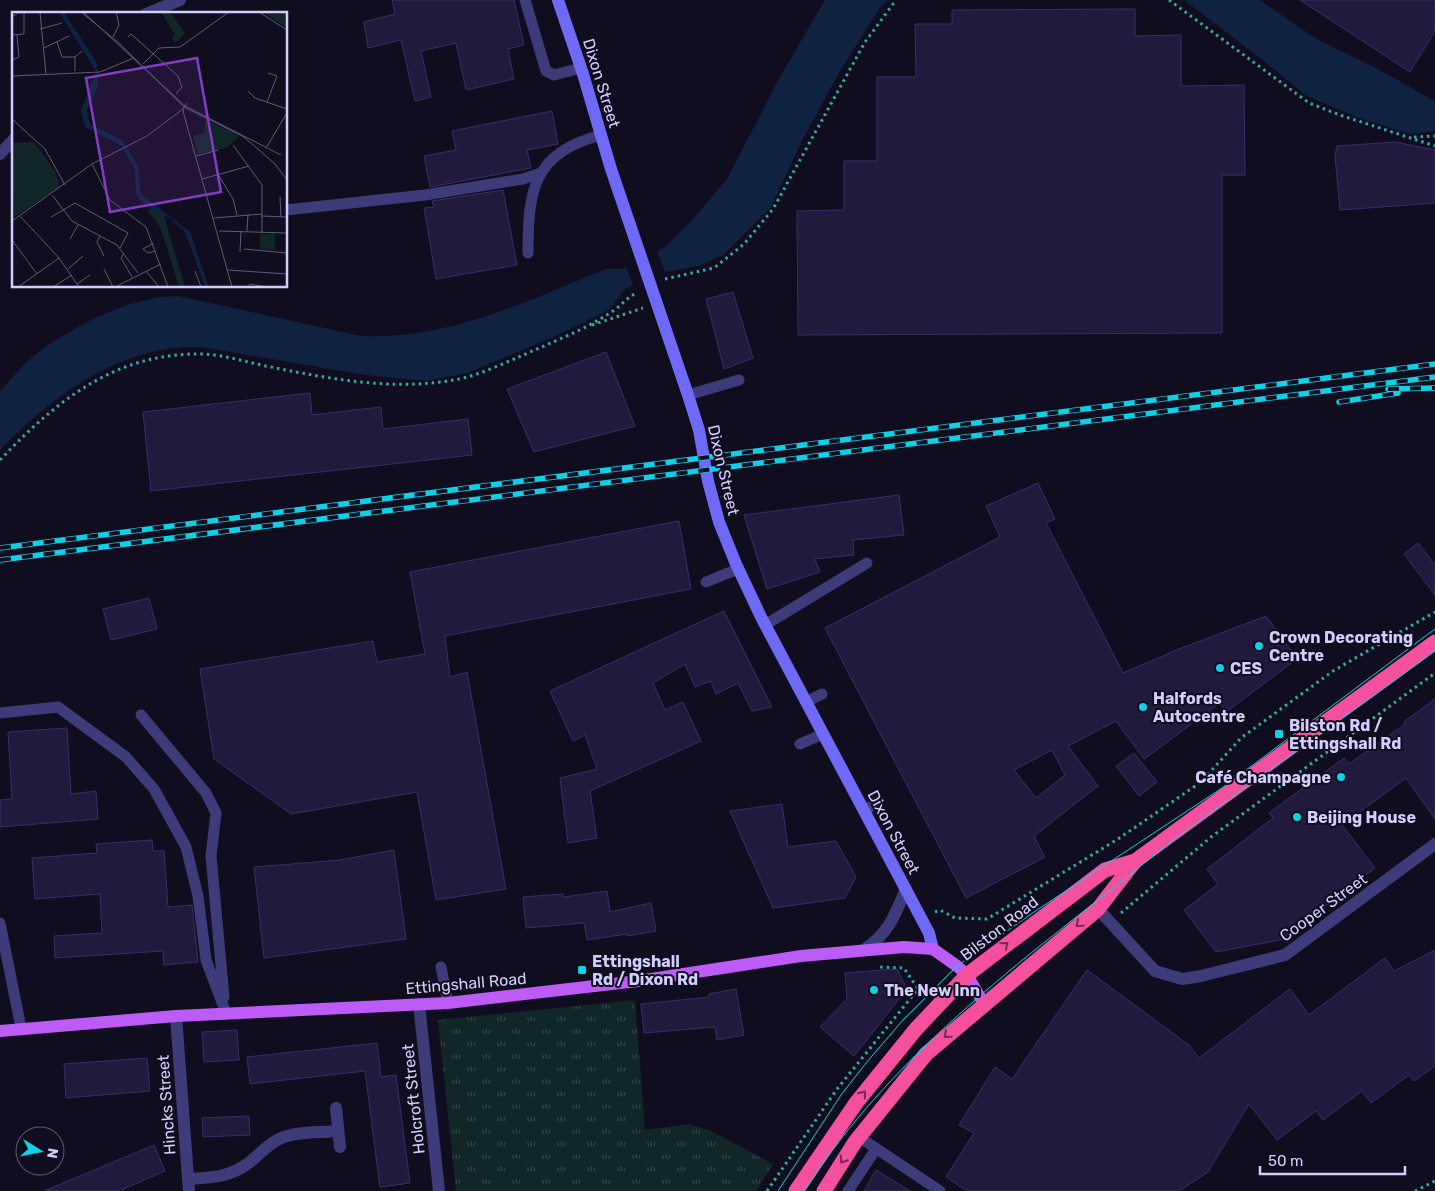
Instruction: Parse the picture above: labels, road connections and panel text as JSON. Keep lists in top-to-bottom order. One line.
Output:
{"streets":{"highway":["Bilston Road"],"main road":["Ettingshall Road"],"street":["Dixon Street","Cooper Street","Holcroft Street","Hincks Street"]},"crossings":[["Dixon Street","Ettingshall Road"],["Cooper Street","Bilston Road"],["Ettingshall Road","Holcroft Street"],["Ettingshall Road","Hincks Street"]],"places":{"other":["Crown Decorating Centre","CES","Halfords Autocentre","Café Champagne","Beijing House","The New Inn"],"transit":["Bilston Rd / Ettingshall Rd","Ettingshall Rd / Dixon Rd"]},"scale_bar":"50 m","north":"right"}
